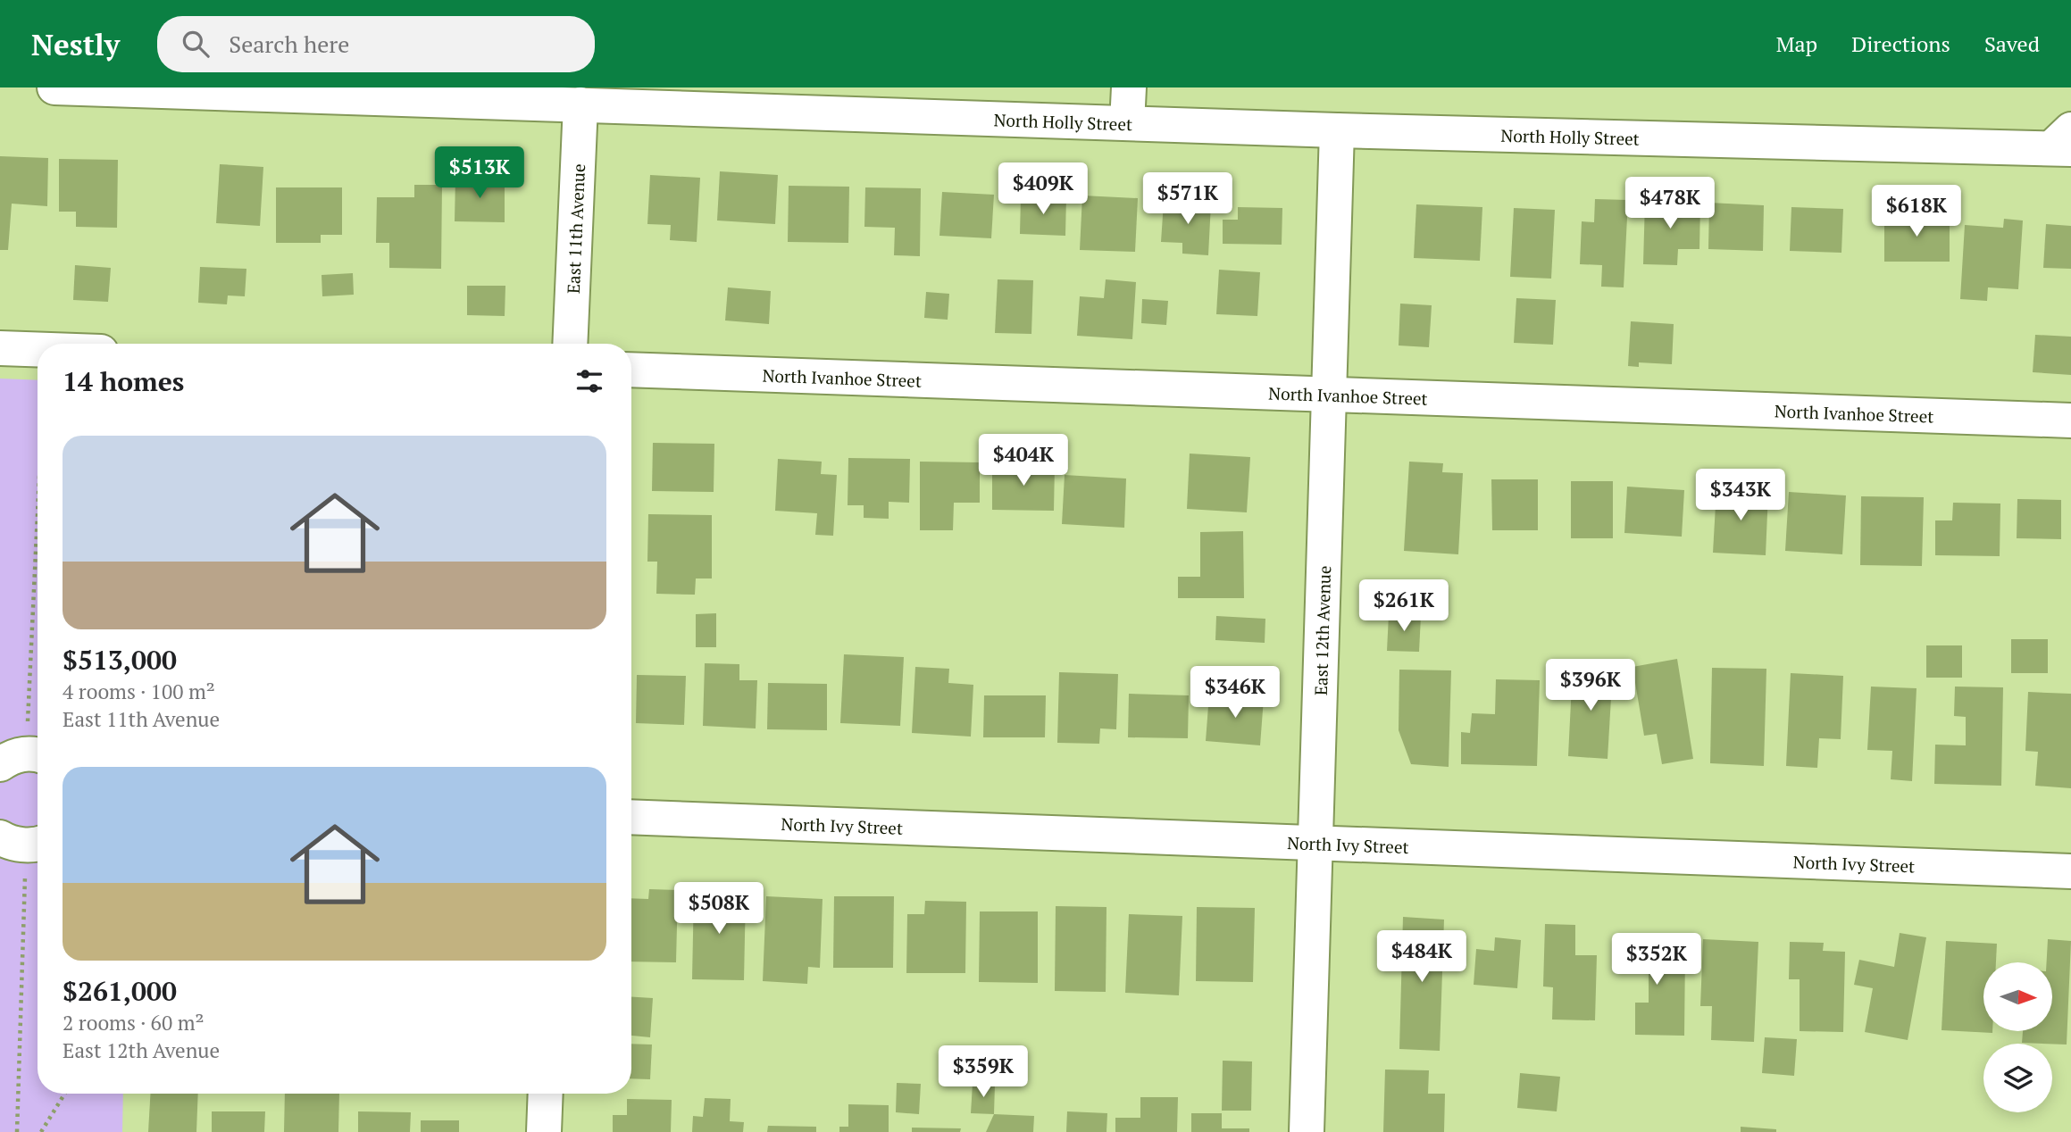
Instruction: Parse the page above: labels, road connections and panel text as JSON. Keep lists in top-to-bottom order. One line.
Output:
{"streets":{"street":["North Holly Street","East 11th Avenue","North Ivanhoe Street","East 12th Avenue","North Ivy Street"]},"crossings":[["North Holly Street","East 11th Avenue"],["North Holly Street","East 12th Avenue"],["North Ivanhoe Street","East 12th Avenue"],["East 12th Avenue","North Ivy Street"]],"north":"right","page":{"header":"Nestly","search":"Search here","nav":["Map","Directions","Saved"],"price":["$513K","$409K","$571K","$478K","$618K","$404K","$343K","$261K","$396K","$346K","$508K","$484K","$352K","$359K"],"heading":"14 homes","list":[{"name":"$513,000","note":"4 rooms · 100 m² · East 11th Avenue"},{"name":"$261,000","note":"2 rooms · 60 m² · East 12th Avenue"}]}}
